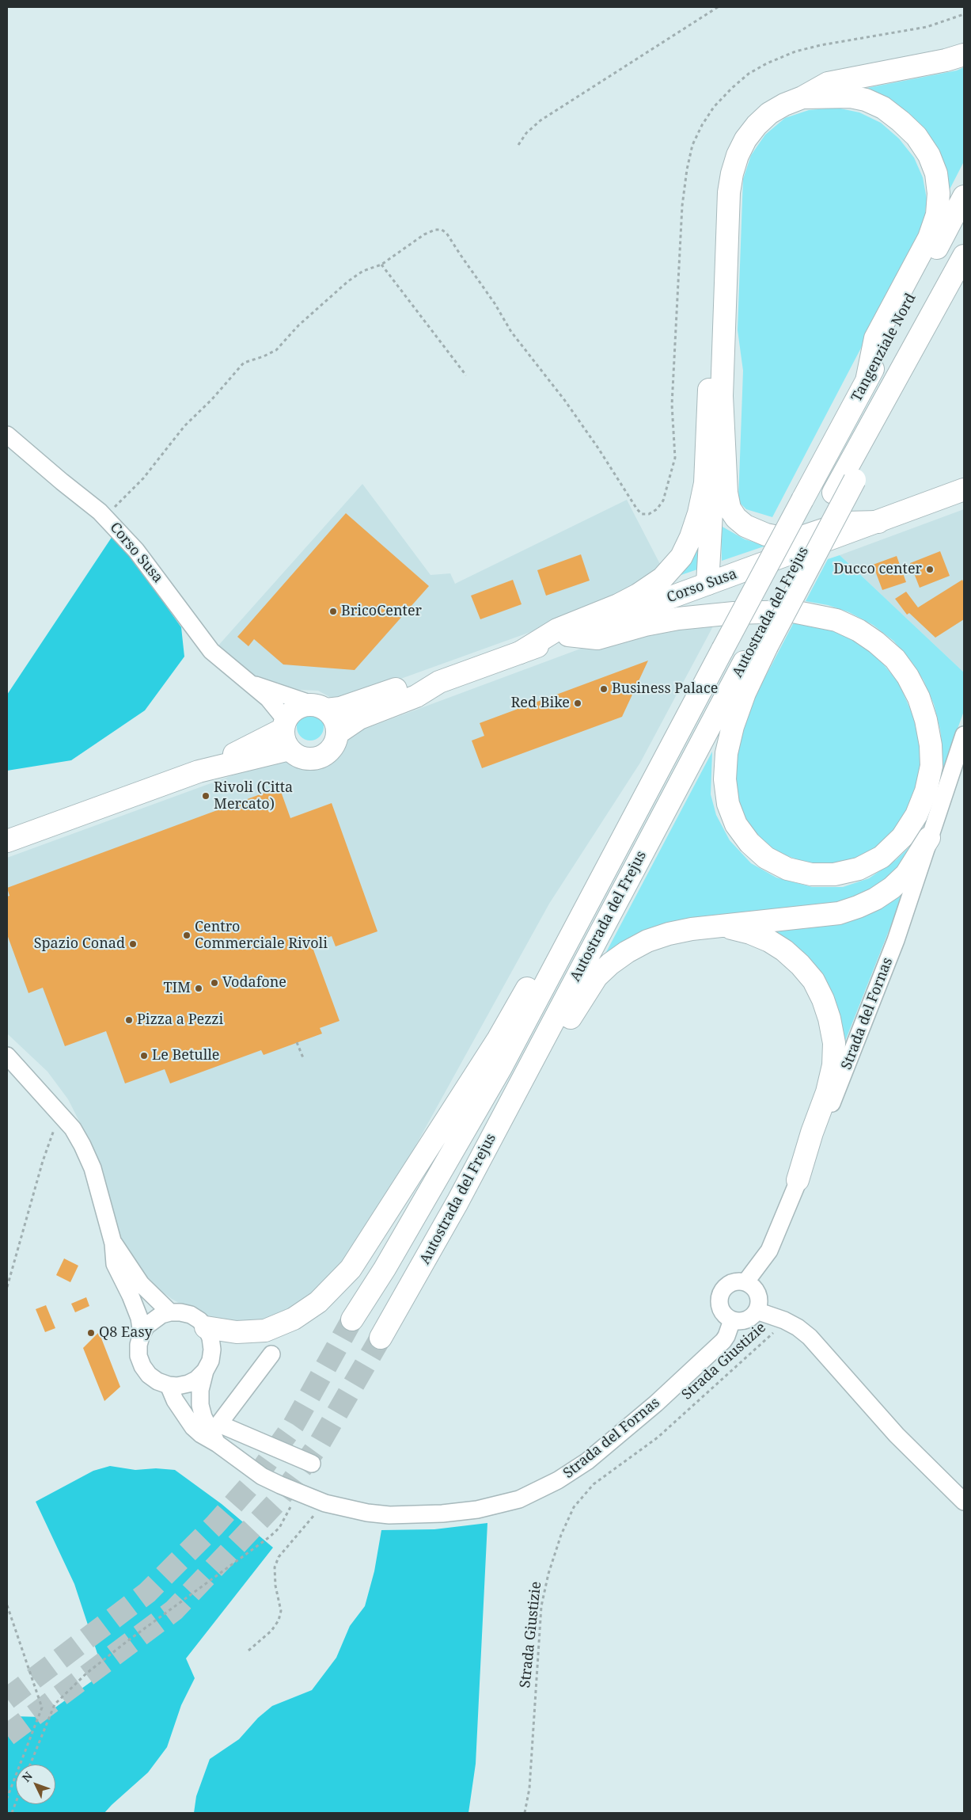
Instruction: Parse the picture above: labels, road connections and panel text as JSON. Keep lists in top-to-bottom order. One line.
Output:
{"streets":{"main road":["Tangenziale Nord","Corso Susa","Autostrada del Frejus"],"street":["Strada del Fornas"],"path":["Strada Giustizie"]},"crossings":[["Tangenziale Nord","Autostrada del Frejus"]],"places":["Ducco center","BricoCenter","Business Palace","Red Bike","Rivoli (Citta Mercato)","Centro Commerciale Rivoli","Spazio Conad","Vodafone","TIM","Pizza a Pezzi","Le Betulle","Q8 Easy"],"north":"top left"}
